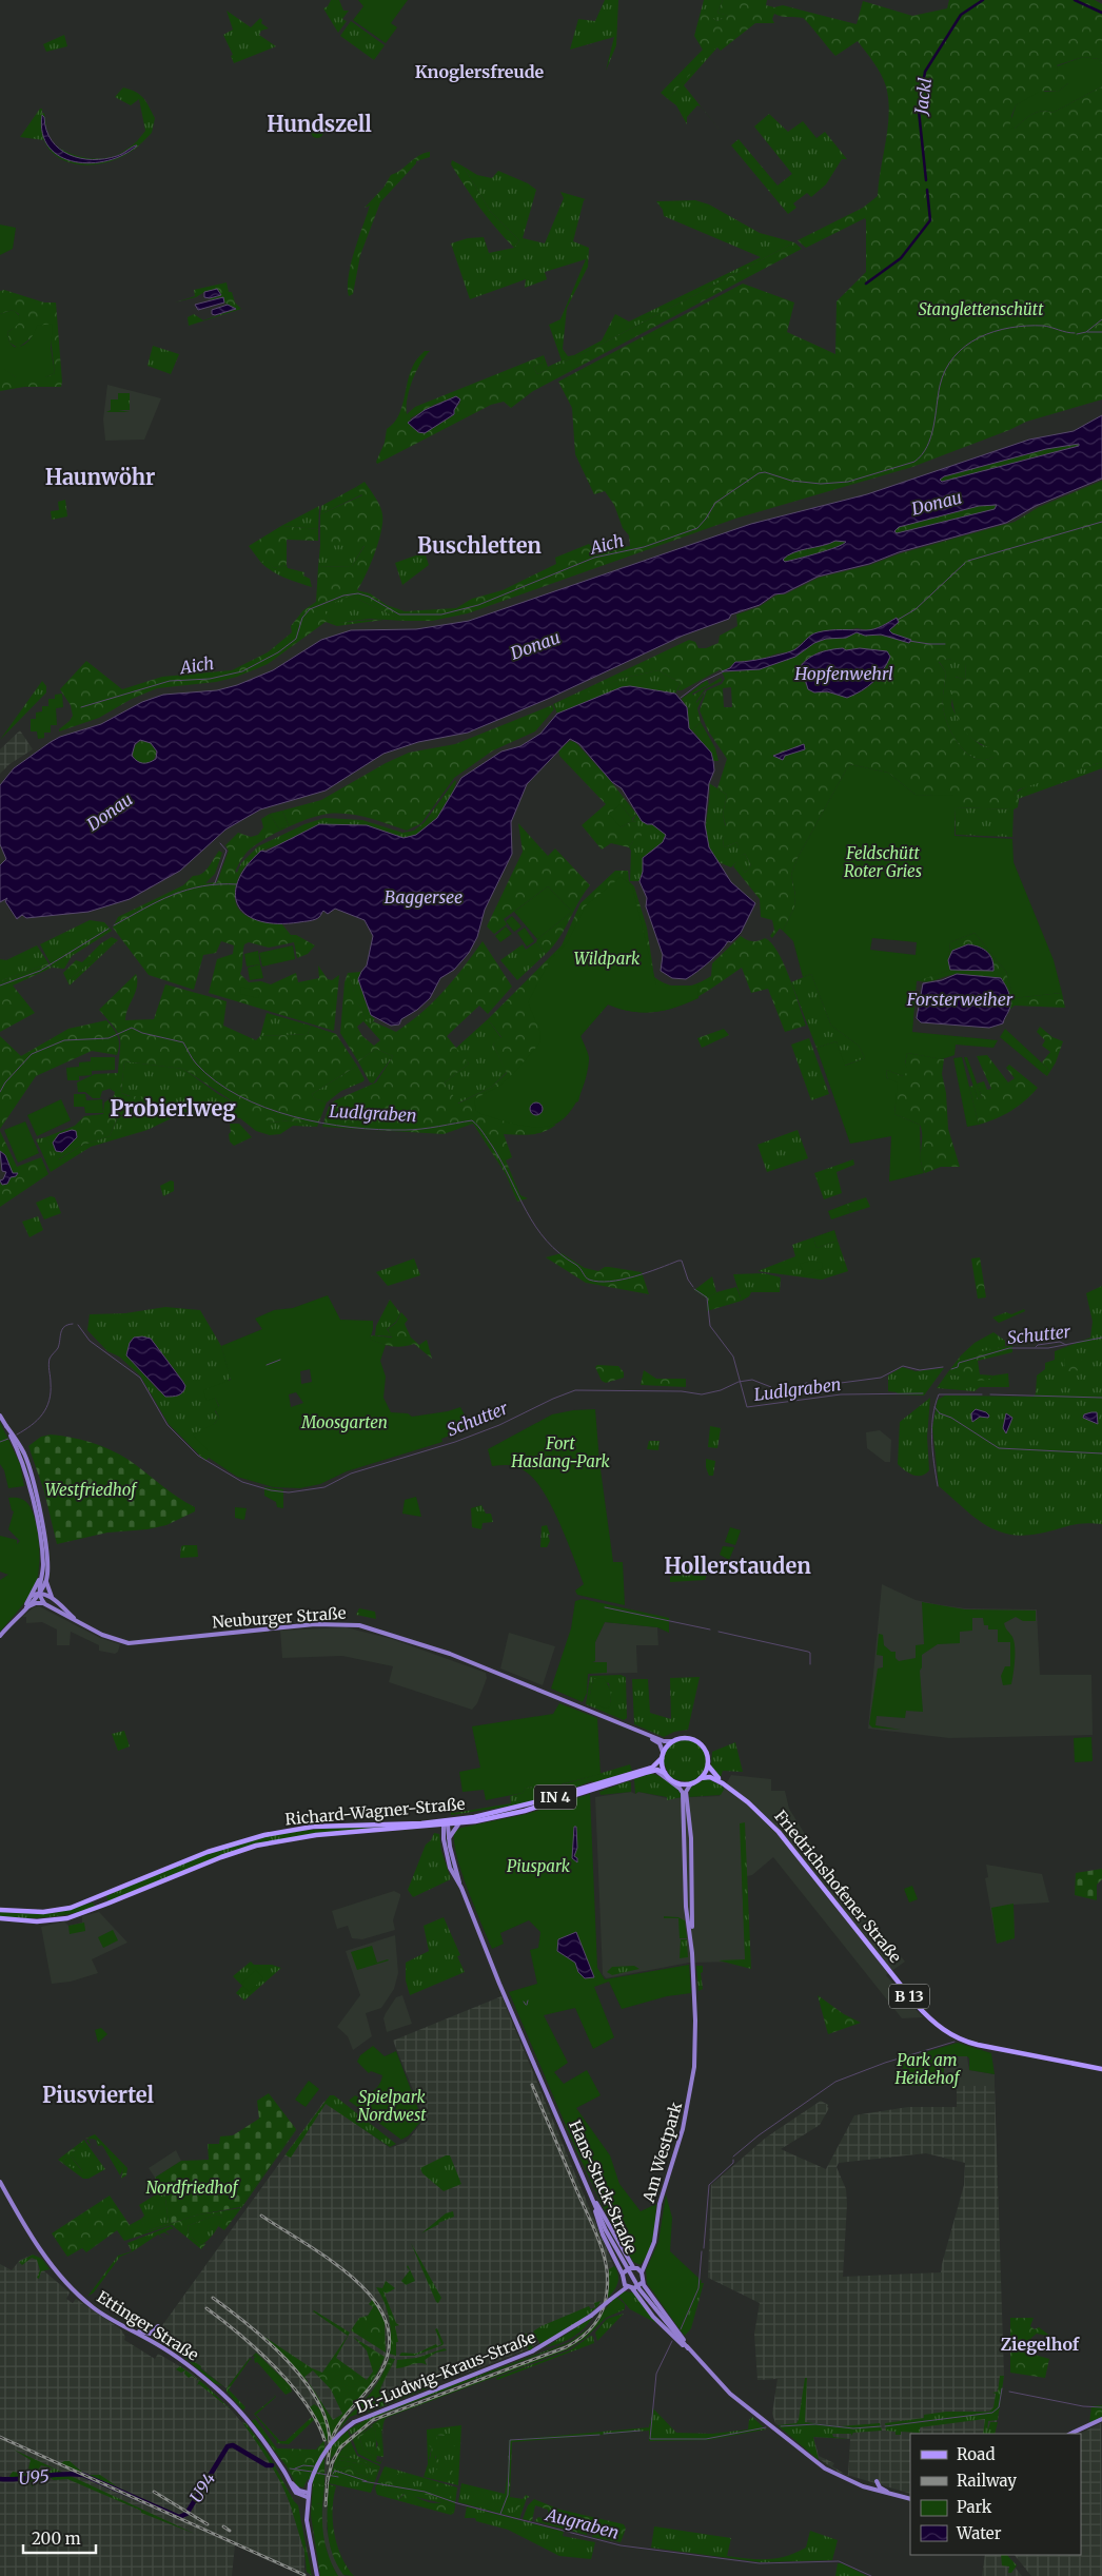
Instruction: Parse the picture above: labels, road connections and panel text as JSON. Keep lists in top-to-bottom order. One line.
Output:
{"streets":{"main road":["Neuburger Straße","IN 4","Richard-Wagner-Straße","Friedrichshofener Straße","B 13","Am Westpark","Hans-Stuck-Straße","Ettinger Straße","Dr.-Ludwig-Kraus-Straße"]},"crossings":[["Neuburger Straße","IN 4"],["Neuburger Straße","Richard-Wagner-Straße"],["Neuburger Straße","Friedrichshofener Straße"],["Neuburger Straße","B 13"],["Neuburger Straße","Am Westpark"],["IN 4","Richard-Wagner-Straße"],["IN 4","Friedrichshofener Straße"],["IN 4","B 13"],["IN 4","Am Westpark"],["Richard-Wagner-Straße","Friedrichshofener Straße"],["Richard-Wagner-Straße","B 13"],["Richard-Wagner-Straße","Am Westpark"],["Richard-Wagner-Straße","Hans-Stuck-Straße"],["Friedrichshofener Straße","B 13"],["Friedrichshofener Straße","Am Westpark"],["B 13","Am Westpark"],["Am Westpark","Dr.-Ludwig-Kraus-Straße"],["Ettinger Straße","Dr.-Ludwig-Kraus-Straße"]],"districts":["Knoglersfreude","Hundszell","Haunwöhr","Buschletten","Probierlweg","Hollerstauden","Piusviertel","Ziegelhof"],"water":["Jackl","Donau","Aich","Hopfenwehrl","Baggersee","Forsterweiher","Ludlgraben","Schutter","U95","U94","Augraben"],"parks":["Stanglettenschütt","Feldschütt Roter Gries","Wildpark","Moosgarten","Fort Haslang-Park","Westfriedhof","Piuspark","Park am Heidehof","Spielpark Nordwest","Nordfriedhof"],"legend":["Road","Railway","Park","Water"],"scale_bar":"200 m"}
